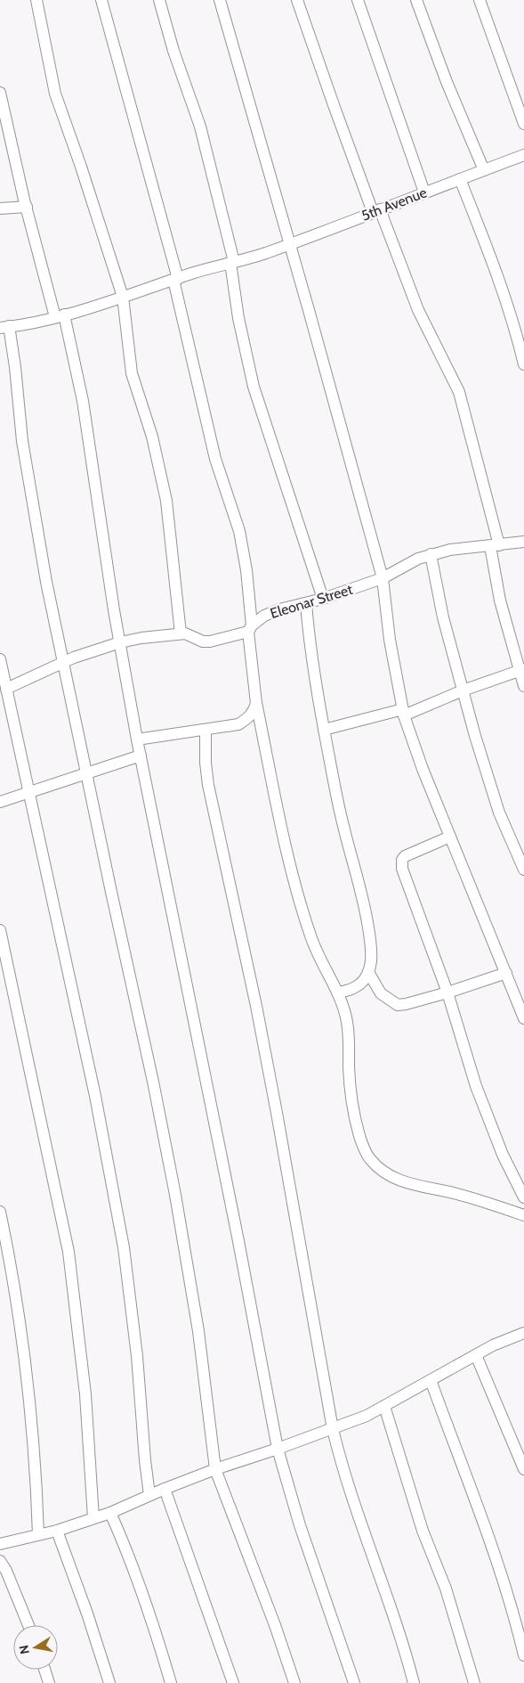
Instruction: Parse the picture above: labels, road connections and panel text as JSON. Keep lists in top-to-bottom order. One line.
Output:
{"streets":{"street":["5th Avenue","Eleonar Street"]},"north":"left"}
